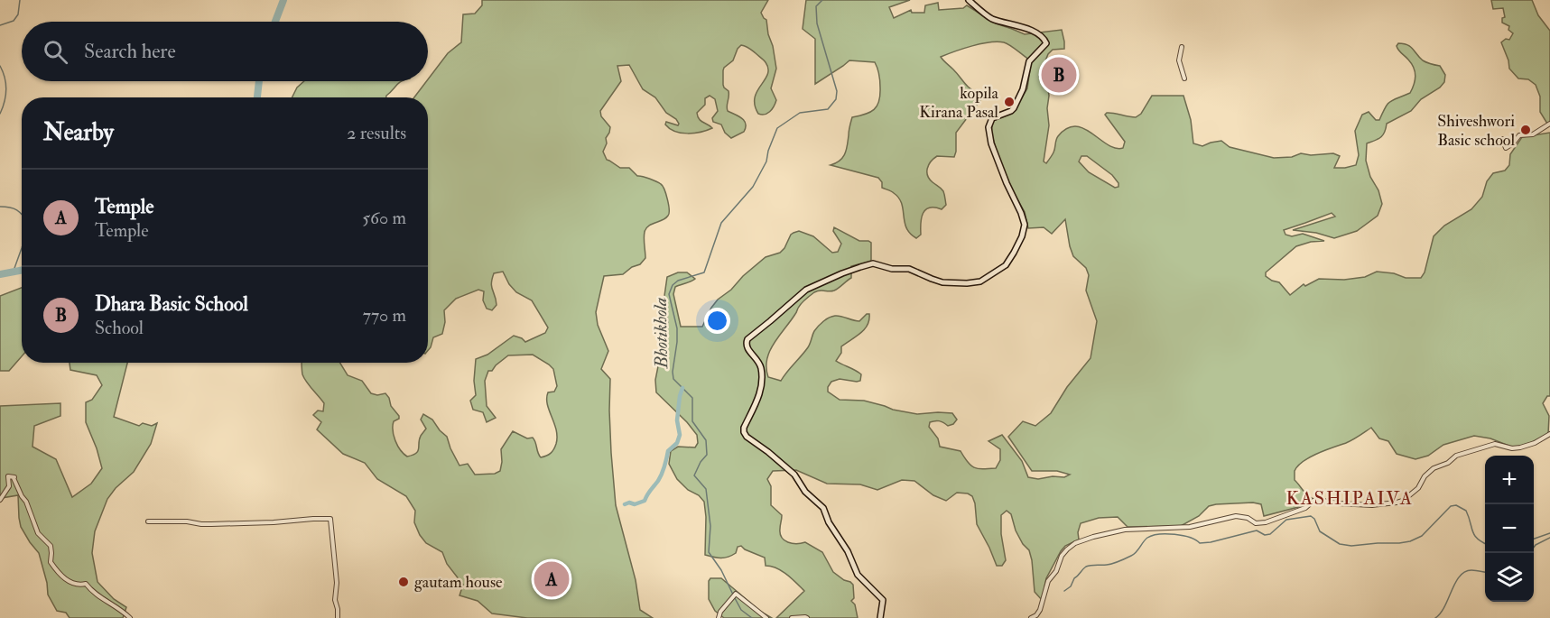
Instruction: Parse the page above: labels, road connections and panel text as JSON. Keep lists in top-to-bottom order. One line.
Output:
{"districts":["KASHIPAIVA"],"water":["Bhotikhola"],"places":["kopila Kirana Pasal","Shiveshwori Basic school","gautam house"],"page":{"search":"Search here","pins":["B","A"],"heading":["Nearby","2 results"],"list":[{"mark":"A","name":"Temple","note":"Temple","value":"560 m"},{"mark":"B","name":"Dhara Basic School","note":"School","value":"770 m"}],"map_buttons":["+","−"]}}
